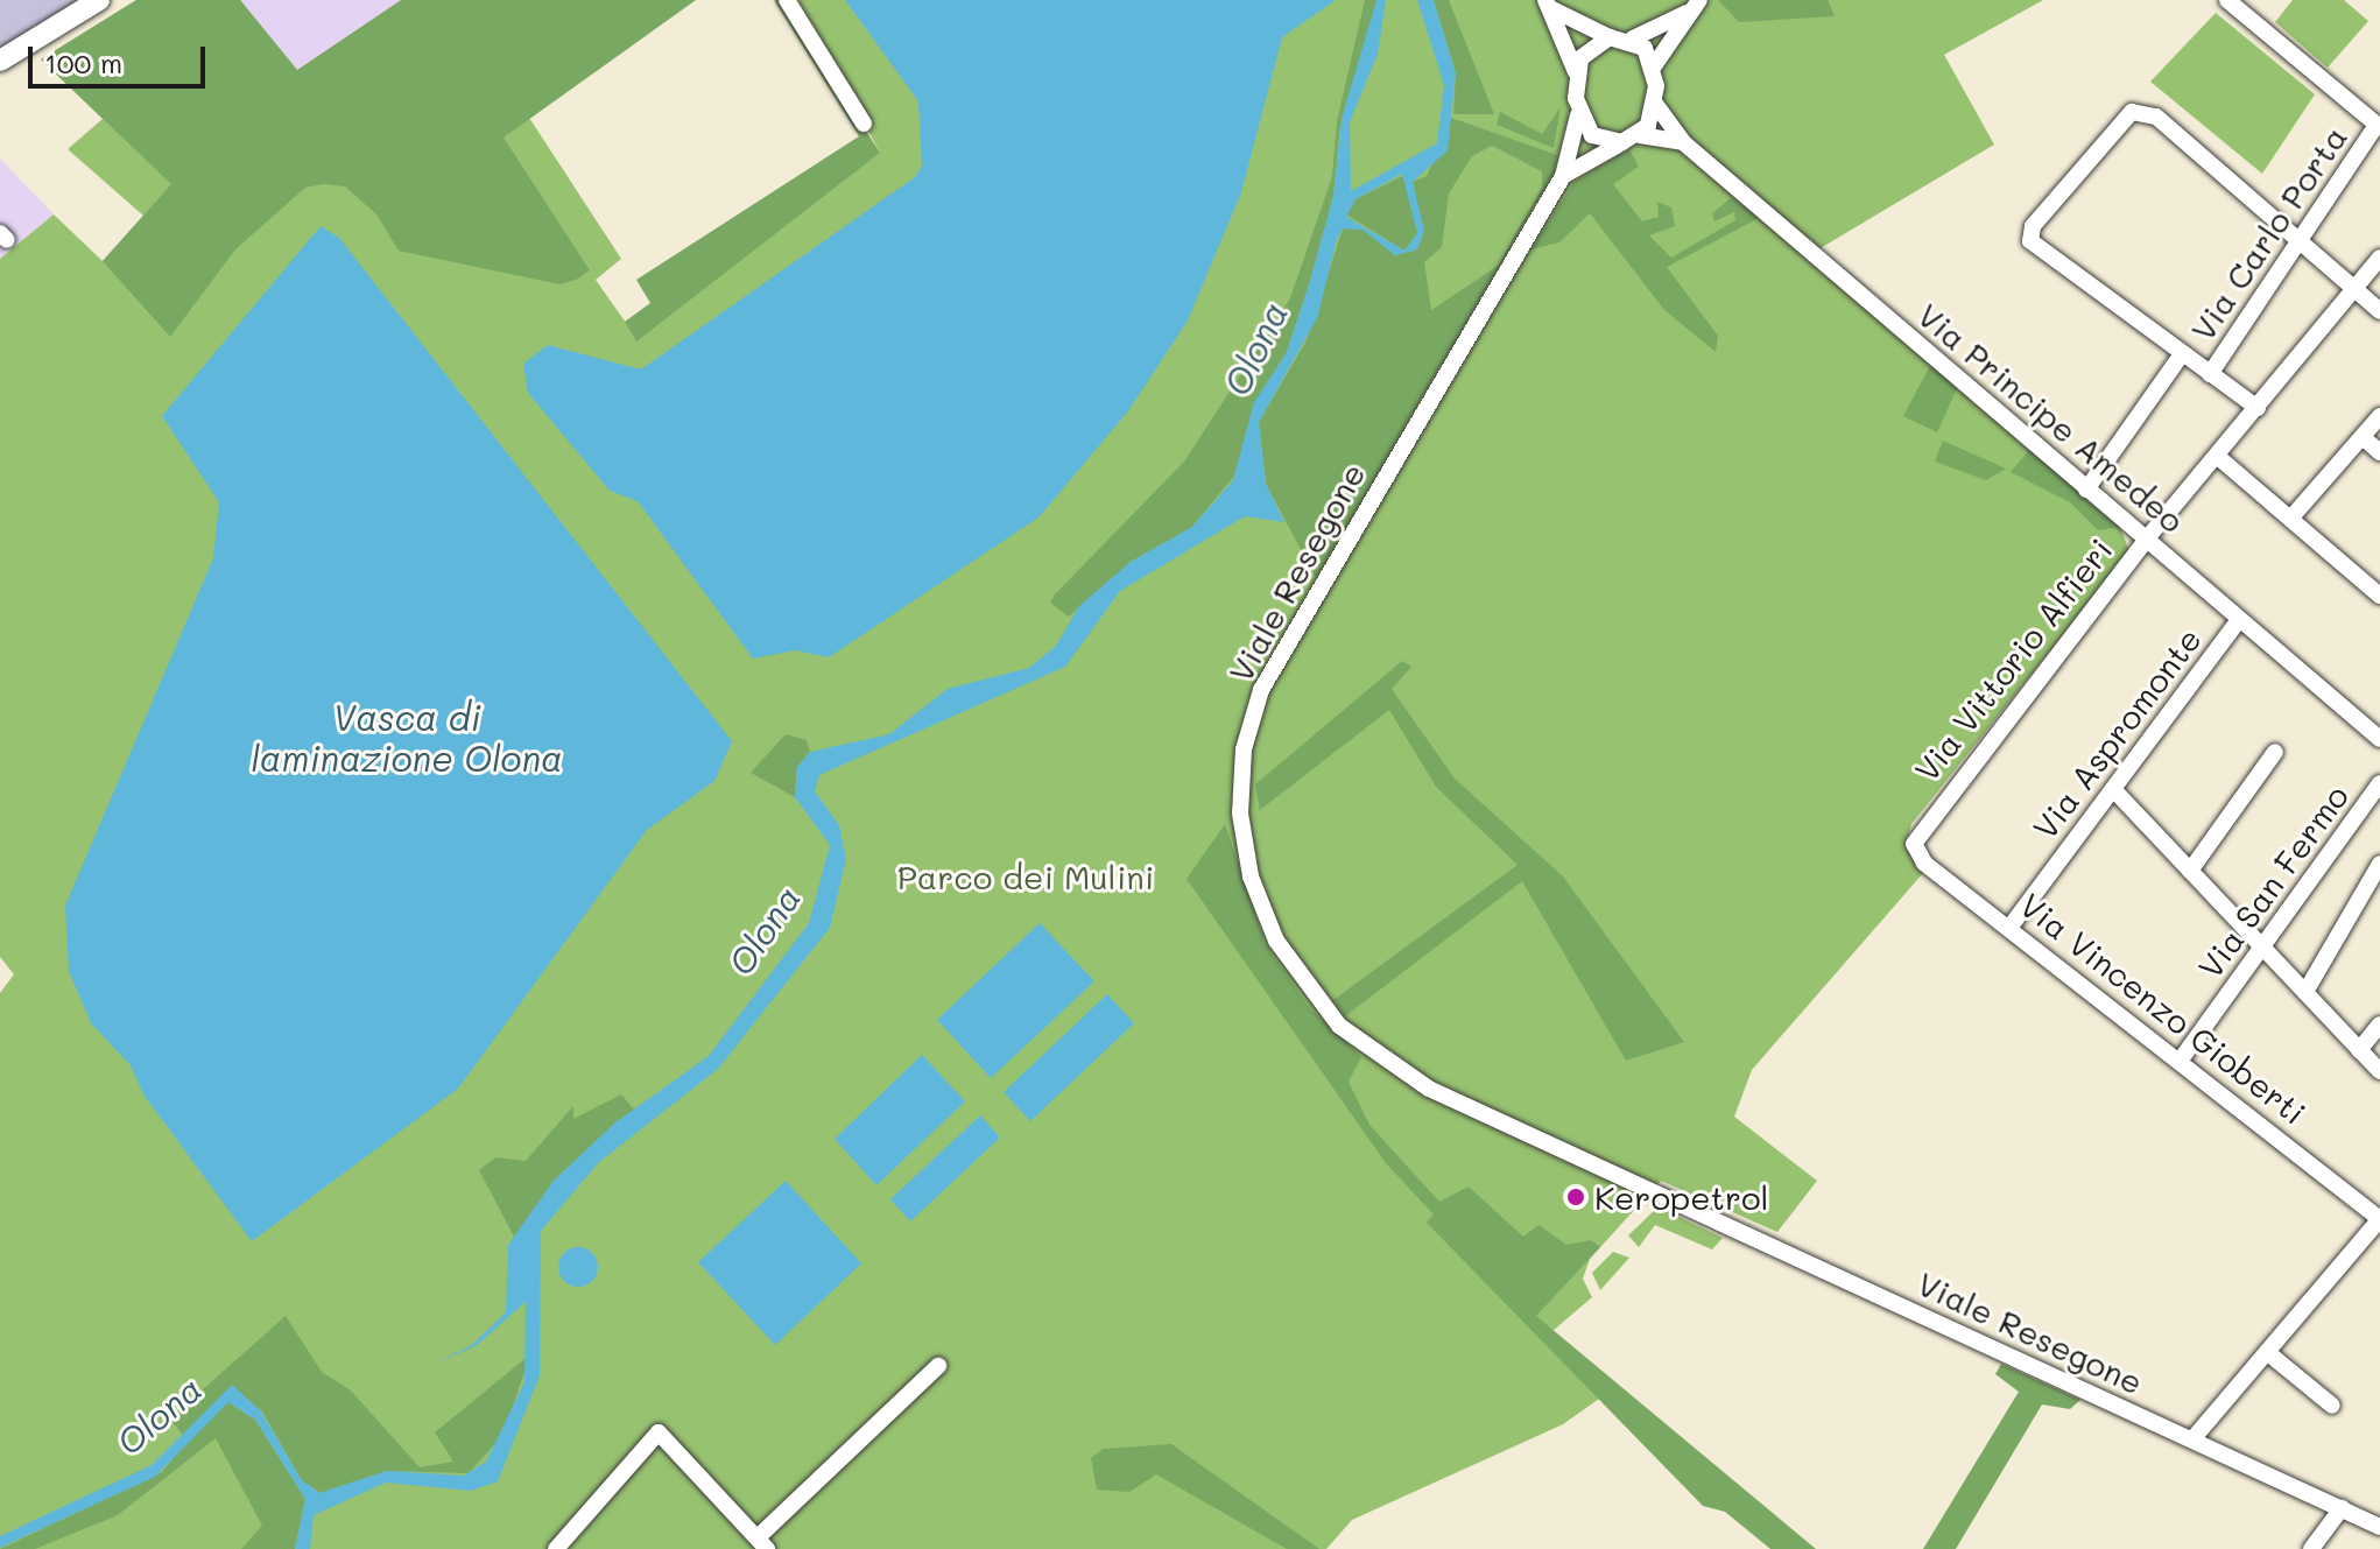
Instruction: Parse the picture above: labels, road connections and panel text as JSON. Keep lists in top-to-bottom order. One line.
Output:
{"streets":{"street":["Via Carlo Porta","Via Principe Amedeo","Viale Resegone","Via Vittorio Alfieri","Via Aspromonte","Via San Fermo","Via Vincenzo Gioberti"]},"crossings":[["Via Principe Amedeo","Viale Resegone"],["Via Principe Amedeo","Via Vittorio Alfieri"],["Via Principe Amedeo","Via Aspromonte"],["Via Vittorio Alfieri","Via Vincenzo Gioberti"],["Via Aspromonte","Via Vincenzo Gioberti"],["Via San Fermo","Via Vincenzo Gioberti"]],"water":["Olona","Vasca di laminazione Olona"],"parks":["Parco dei Mulini"],"places":["Keropetrol"],"scale_bar":"100 m"}
